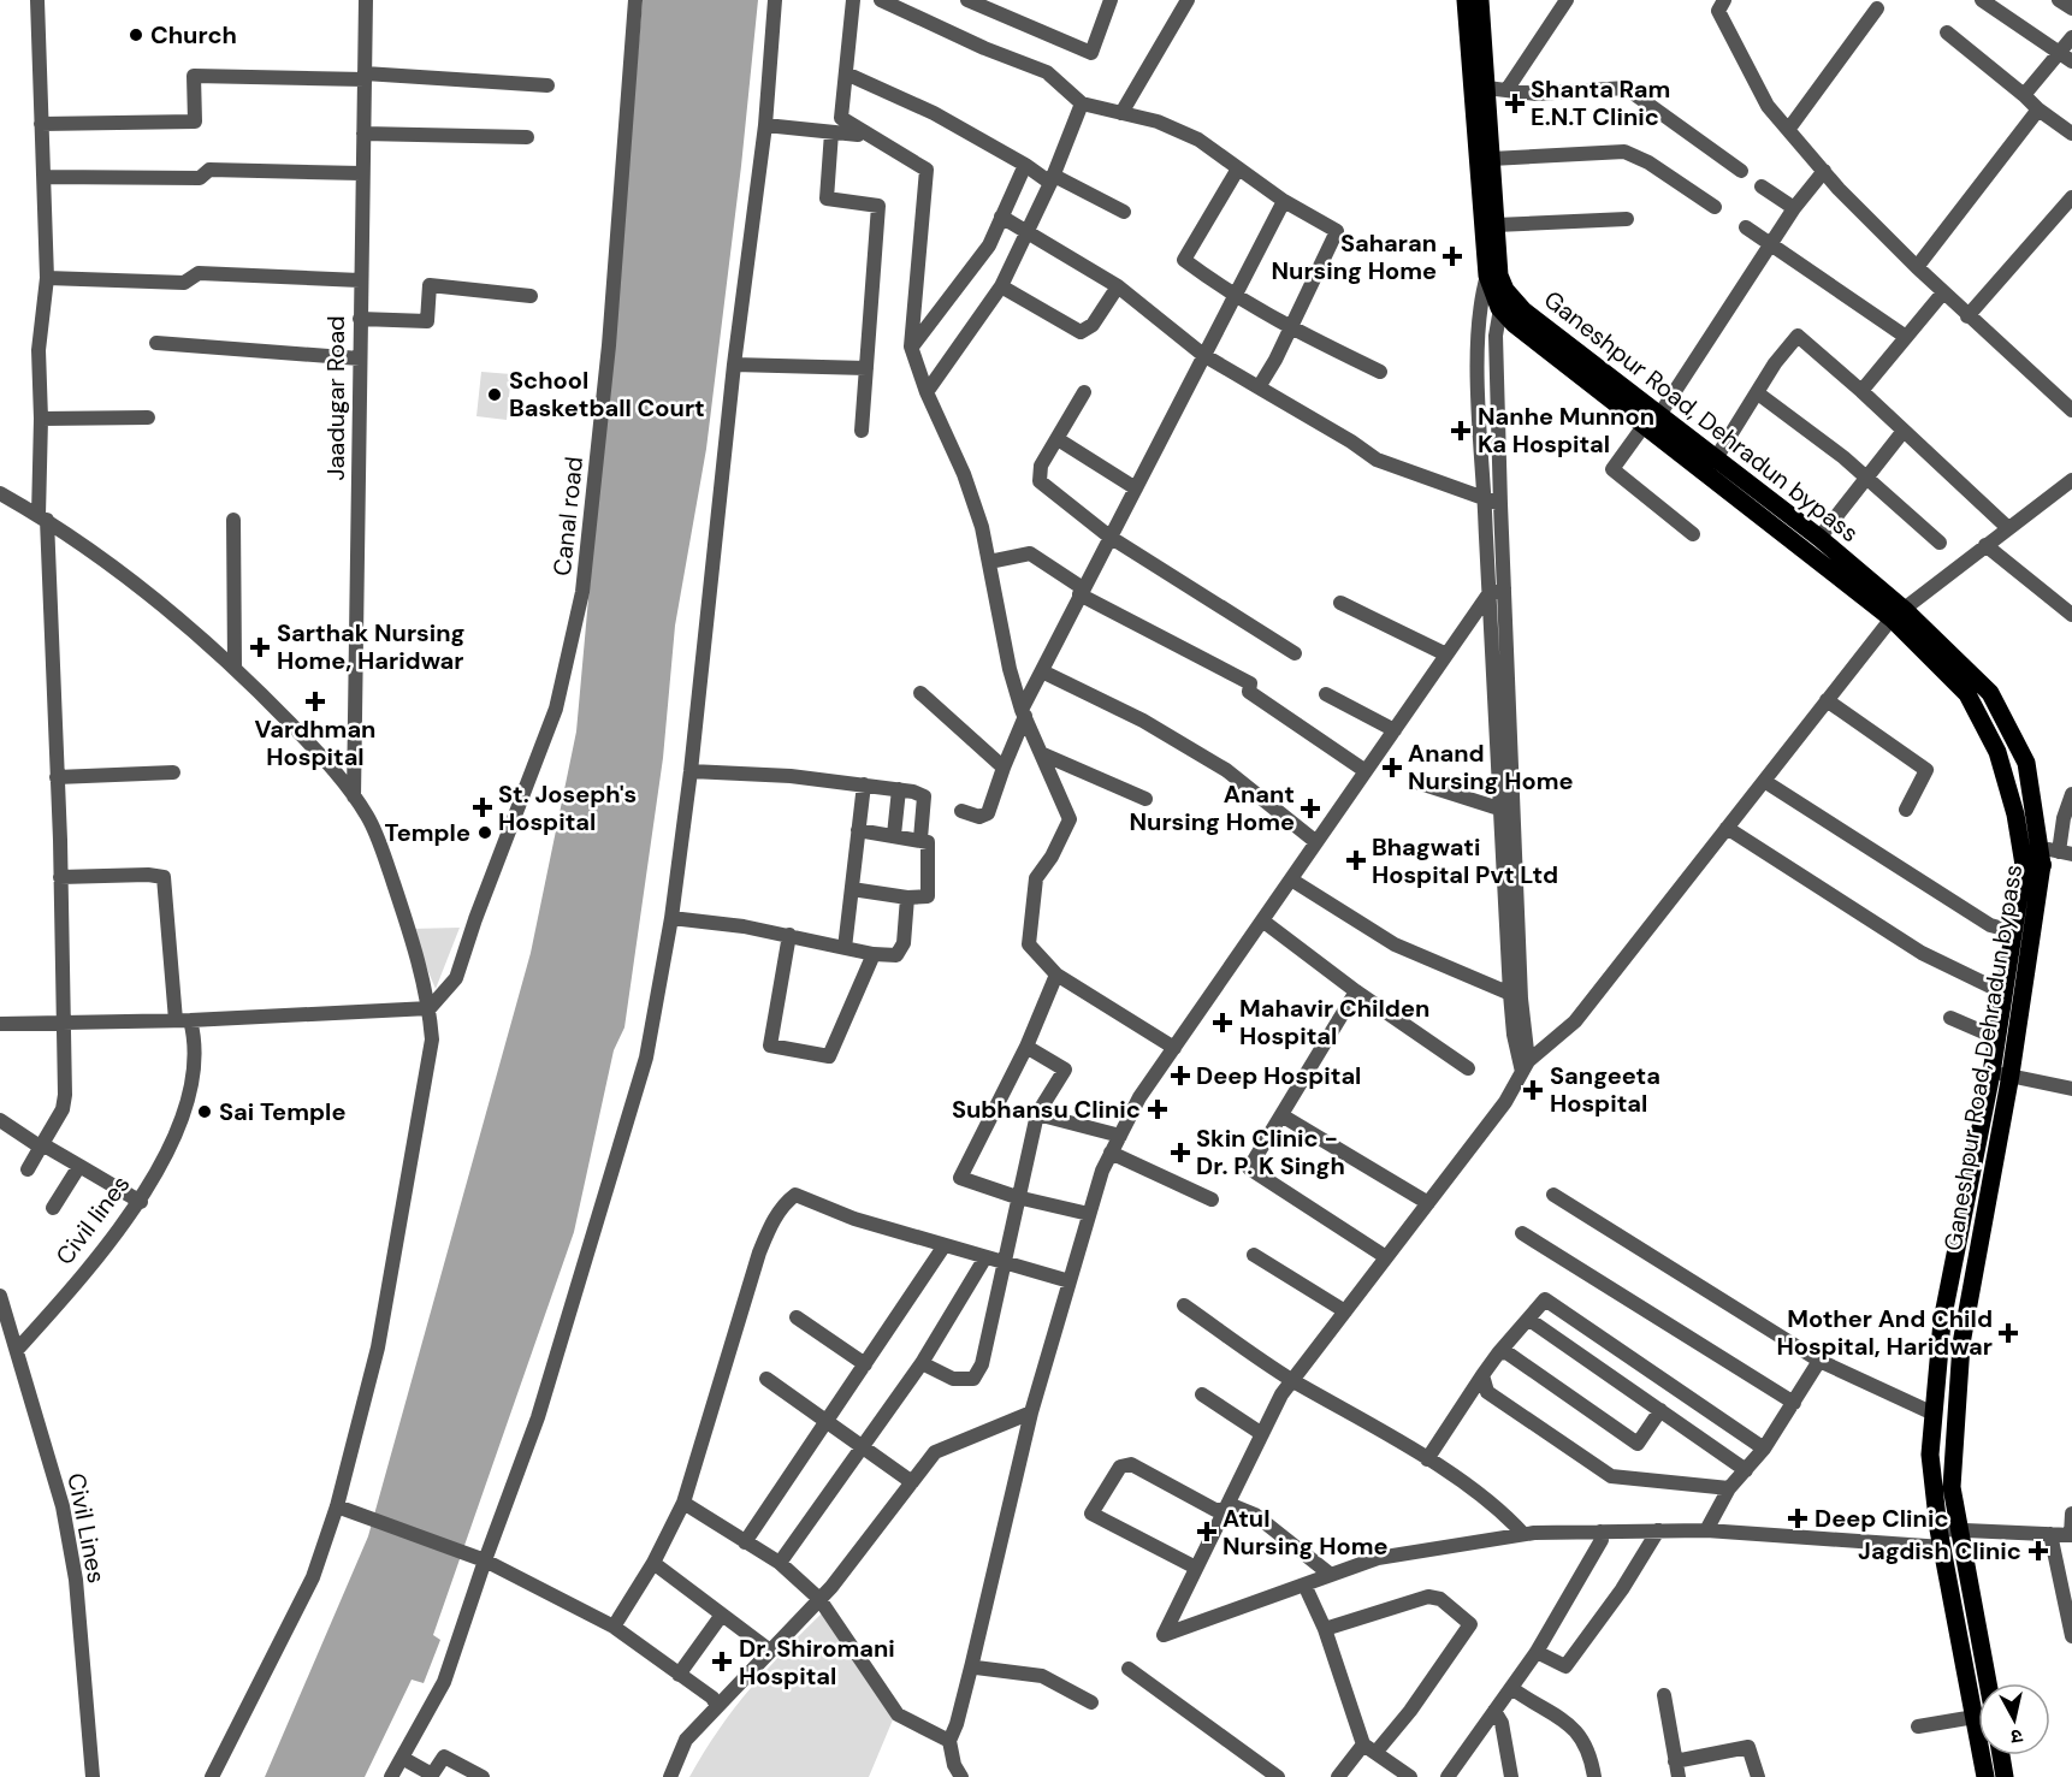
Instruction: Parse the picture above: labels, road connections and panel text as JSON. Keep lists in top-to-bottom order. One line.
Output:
{"streets":{"main road":["Ganeshpur Road, Dehradun bypass"],"street":["Jaadugar Road","Canal road","Civil lines","Civil Lines"]},"crossings":[["Civil lines","Civil Lines"]],"places":{"other":["Church","School Basketball Court","Temple","Sai Temple"],"health":["Shanta Ram E.N.T Clinic","Saharan Nursing Home","Nanhe Munnon Ka Hospital","Sarthak Nursing Home, Haridwar","Vardhman Hospital","Anand Nursing Home","St. Joseph's Hospital","Anant Nursing Home","Bhagwati Hospital Pvt Ltd","Mahavir Childen Hospital","Deep Hospital","Sangeeta Hospital","Subhansu Clinic","Skin Clinic - Dr. P. K Singh","Mother And Child Hospital, Haridwar","Deep Clinic","Atul Nursing Home","Jagdish Clinic","Dr. Shiromani Hospital"]},"north":"bottom"}
